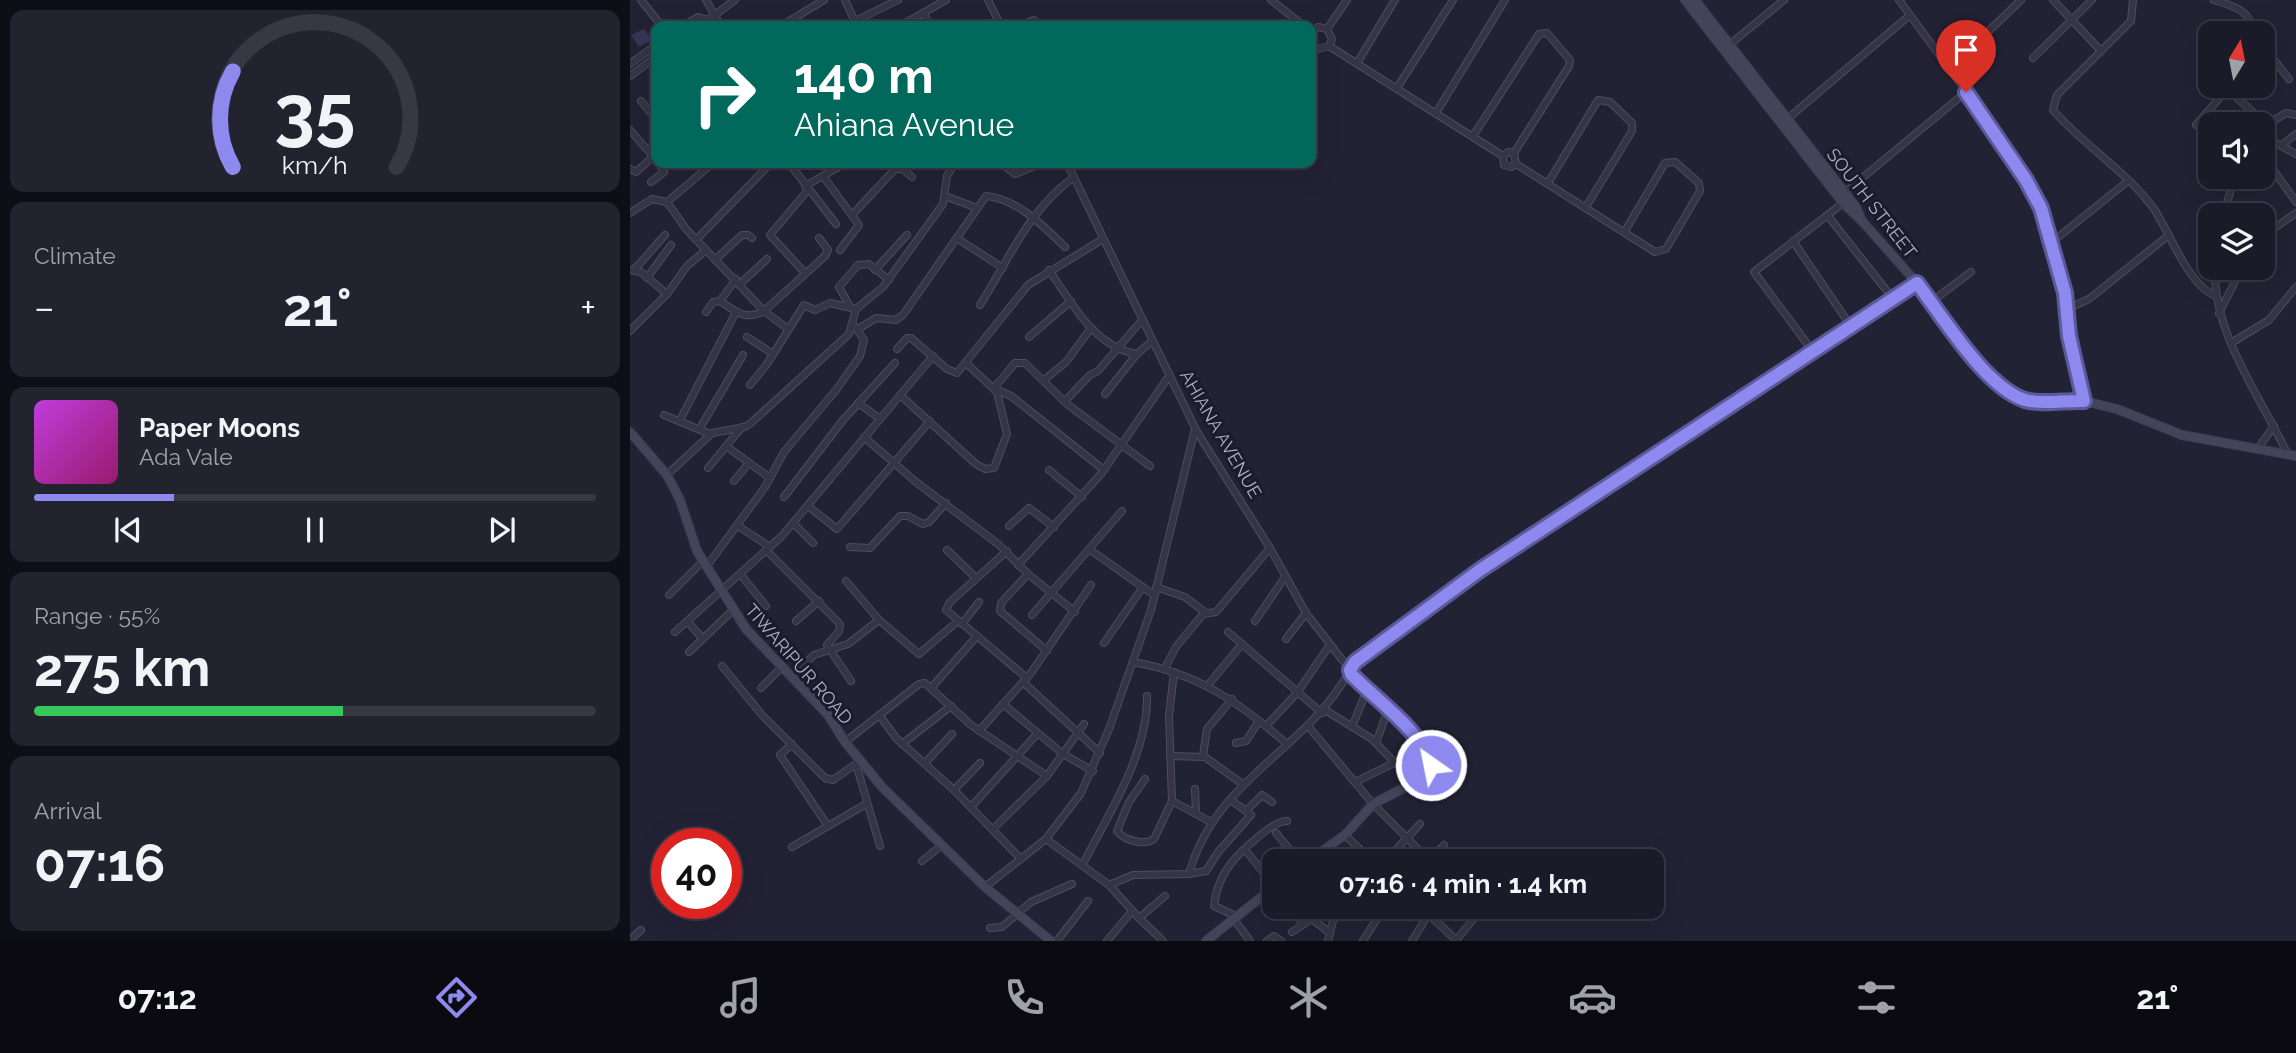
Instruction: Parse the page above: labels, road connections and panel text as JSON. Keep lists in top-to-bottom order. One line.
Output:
{"streets":{"street":["SOUTH STREET","AHIANA AVENUE","TIWARIPUR ROAD"]},"north":"top","page":{"turn":["140 m","Ahiana Avenue"],"tile":["Climate",["Range · 55%","275 km"],["Arrival","07:16"]],"heat":["−","21°","+"],"song":["Paper Moons","Ada Vale"],"limit":"40","trip":"07:16 · 4 min · 1.4 km","tabs":["07:12","21°"],"gauge":["35","km/h"]}}
